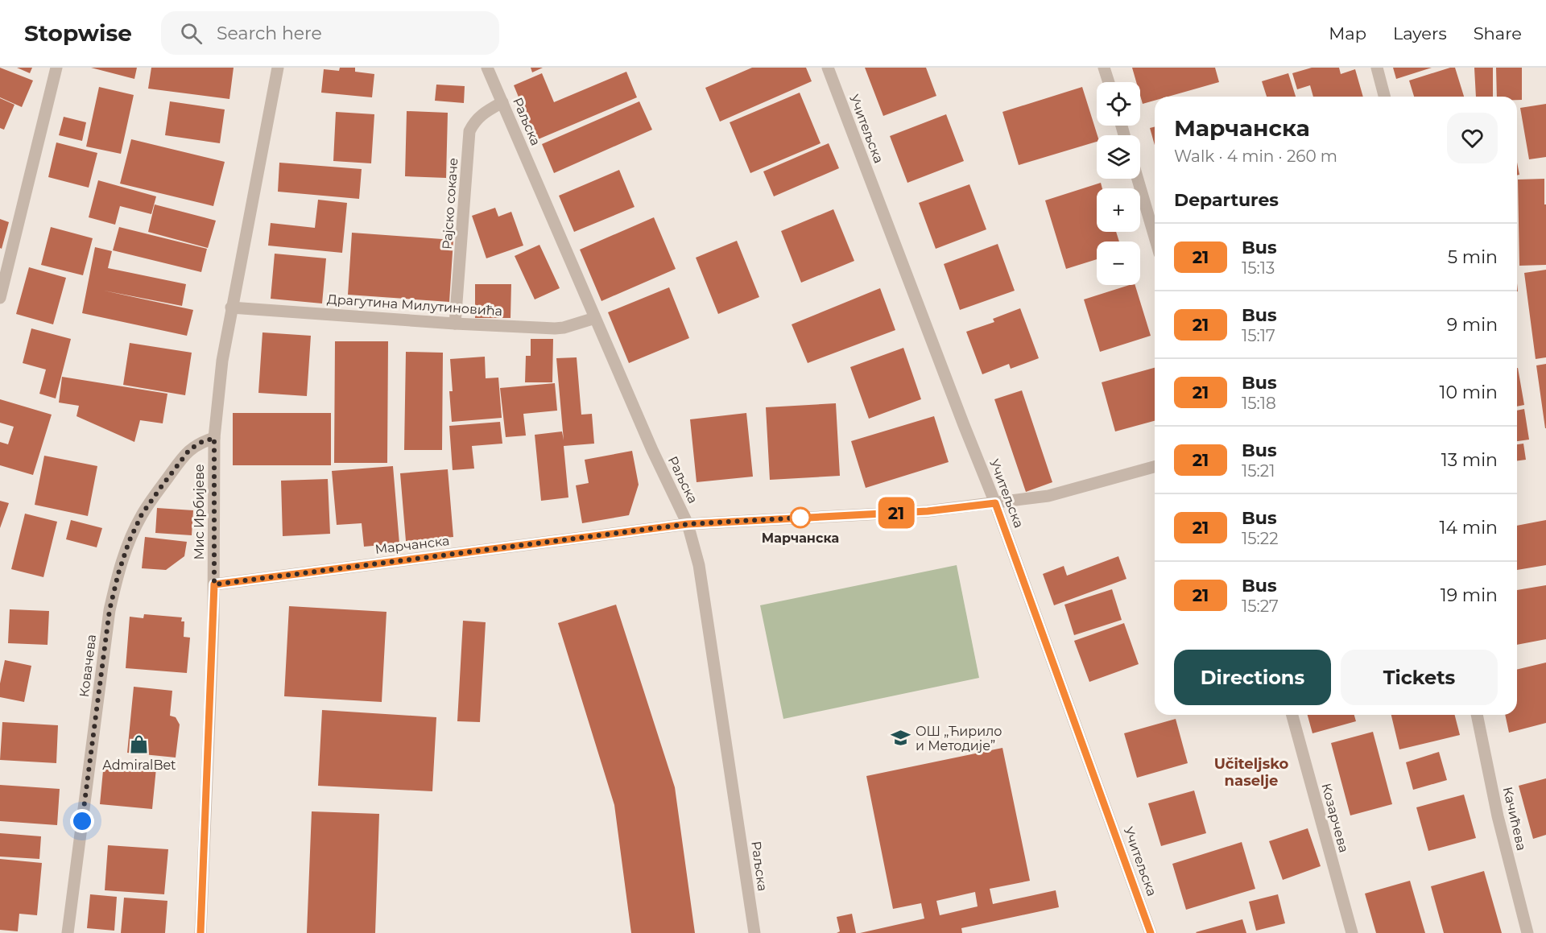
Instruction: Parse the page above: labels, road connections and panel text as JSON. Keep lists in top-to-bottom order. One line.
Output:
{"streets":{"street":["Раљска","Учитељска","Рајско сокаче","Драгутина Милутиновића","Мис Ирбијеве","Марчанска","Ковачева","Козарчева","Качићева"]},"crossings":[["Раљска","Рајско сокаче"],["Раљска","Драгутина Милутиновића"],["Раљска","Марчанска"],["Учитељска","Марчанска"],["Рајско сокаче","Драгутина Милутиновића"],["Драгутина Милутиновића","Мис Ирбијеве"],["Мис Ирбијеве","Марчанска"],["Мис Ирбијеве","Ковачева"]],"districts":["Učiteljsko naselje"],"places":{"other":["Марчанска"],"school or university":["ОШ „Ћирило и Методије”"],"shop":["AdmiralBet"]},"lines":["bus line 21"],"page":{"header":"Stopwise","search":"Search here","nav":["Map","Layers","Share"],"on_map":"21","map_buttons":["+","−"],"heading":[["Марчанска","Walk · 4 min · 260 m"],"Departures"],"list":[{"mark":"21","name":"Bus","note":"15:13","value":"5 min"},{"mark":"21","name":"Bus","note":"15:17","value":"9 min"},{"mark":"21","name":"Bus","note":"15:18","value":"10 min"},{"mark":"21","name":"Bus","note":"15:21","value":"13 min"},{"mark":"21","name":"Bus","note":"15:22","value":"14 min"},{"mark":"21","name":"Bus","note":"15:27","value":"19 min"}],"buttons":["Directions","Tickets"]}}
